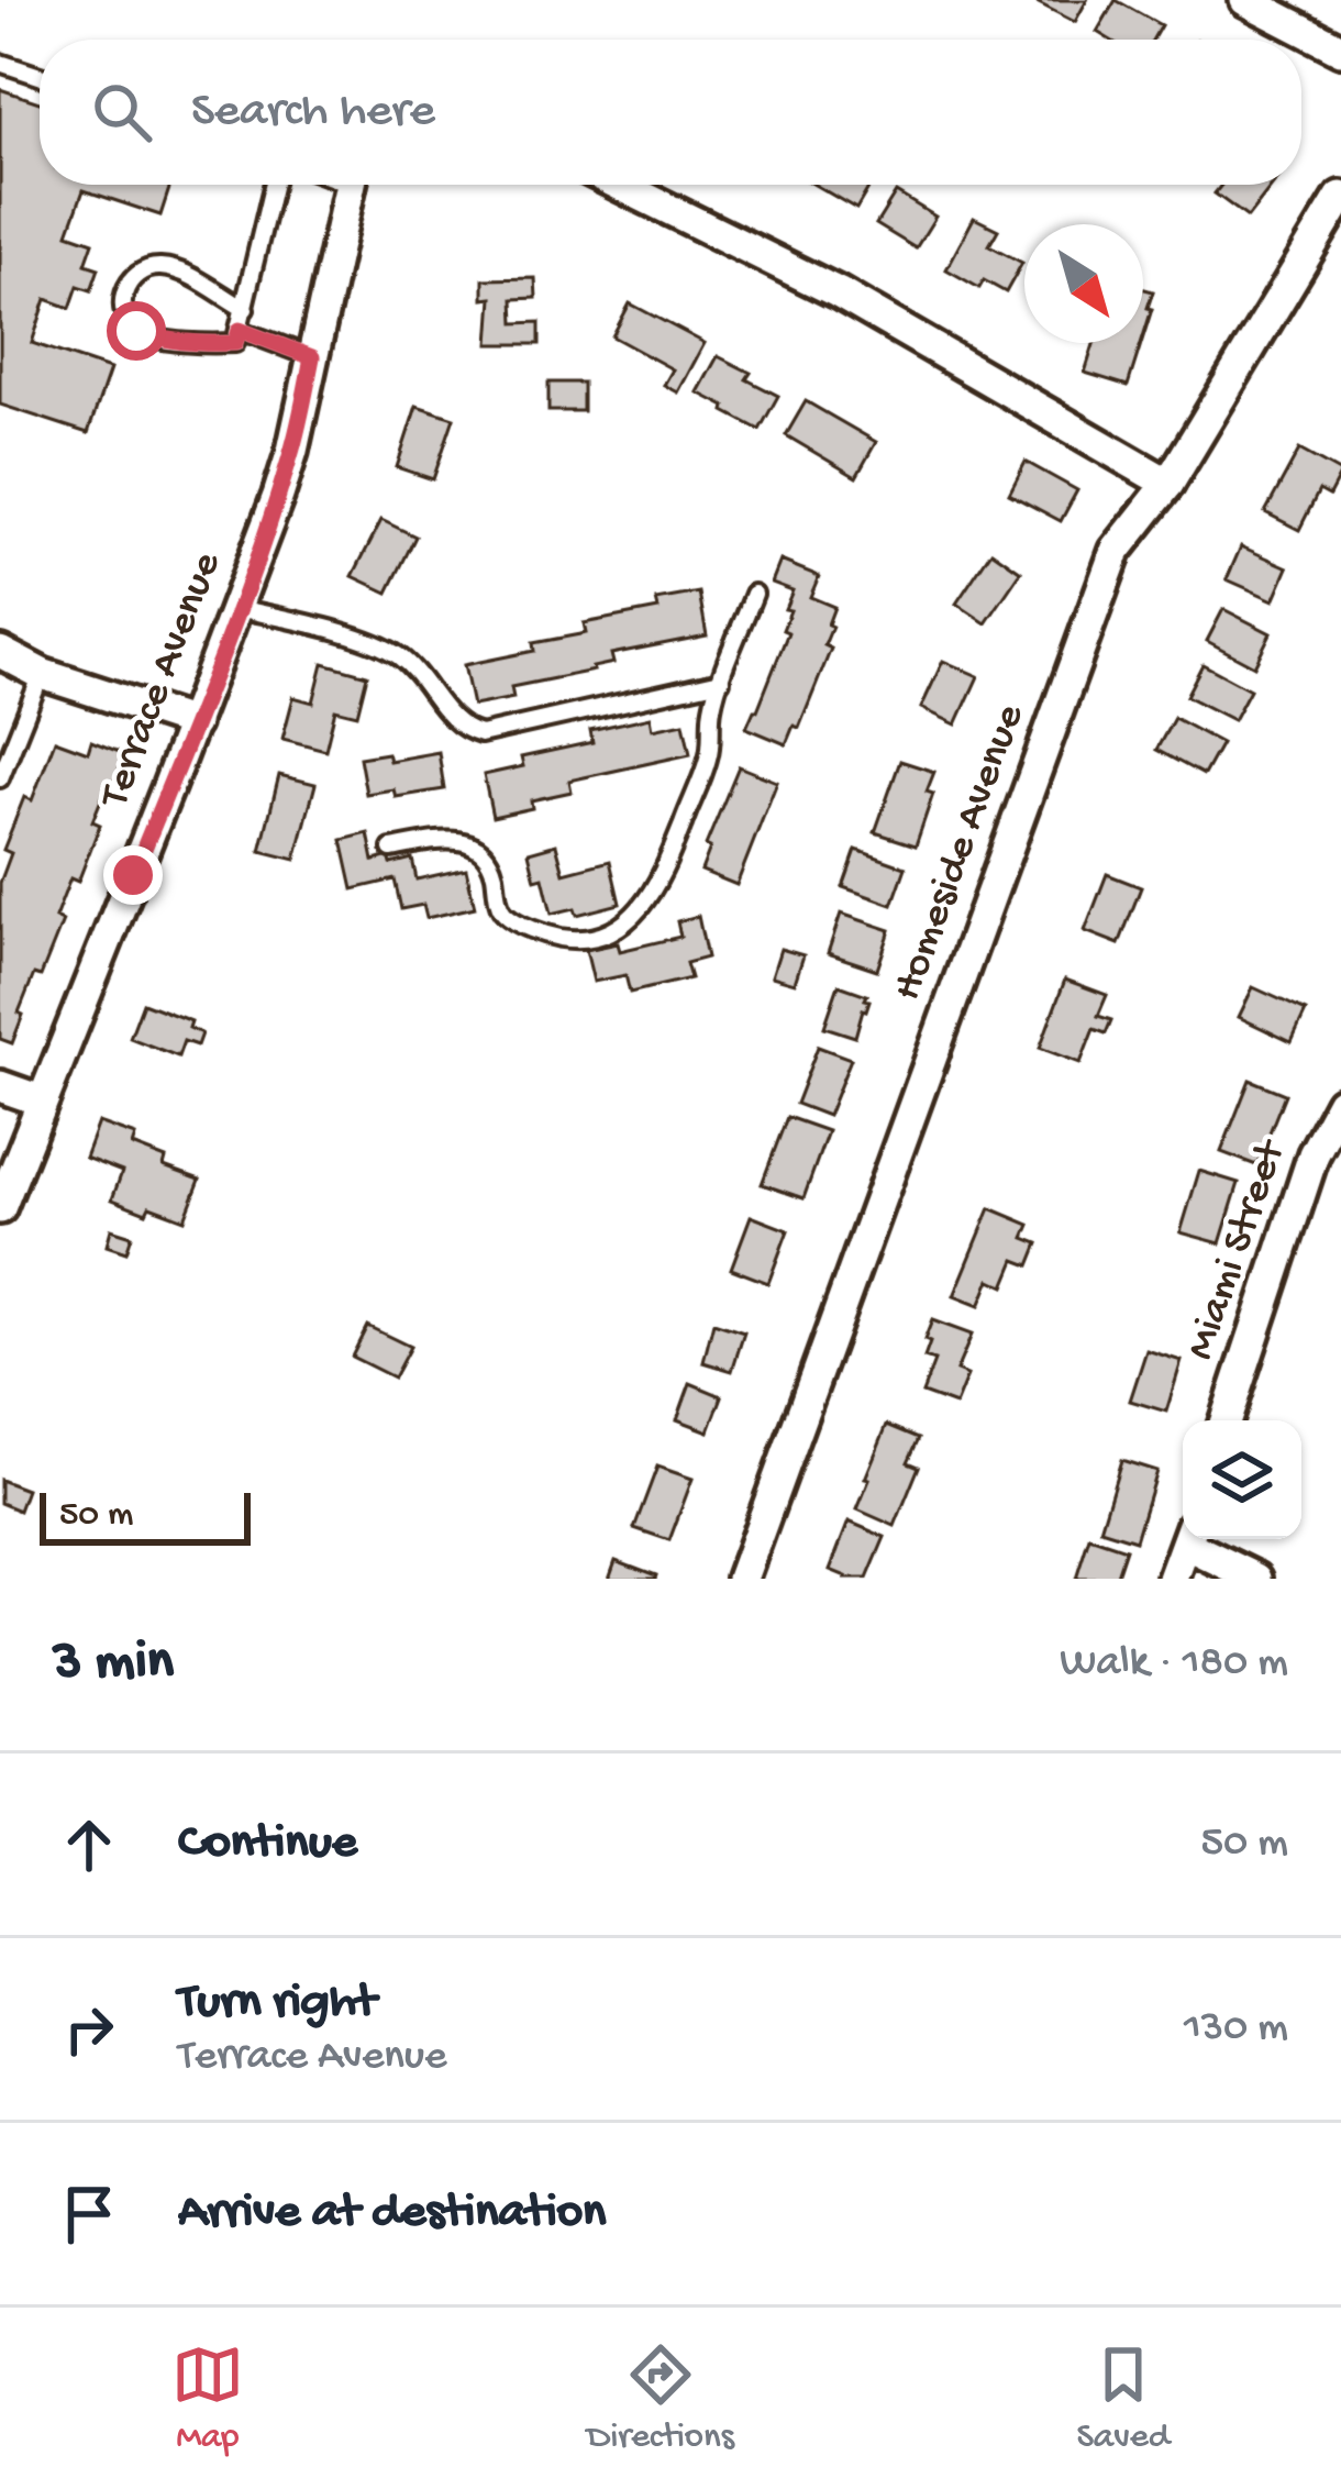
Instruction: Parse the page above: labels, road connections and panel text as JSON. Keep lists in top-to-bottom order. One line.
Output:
{"streets":{"street":["Terrace Avenue","Homeside Avenue","Miami Street"]},"scale_bar":"50 m","north":"bottom right","page":{"search":"Search here","scale":"50 m","heading":["3 min","Walk · 180 m"],"list":[["Continue","50 m"],["Turn right","Terrace Avenue","130 m"],"Arrive at destination"],"nav":["Map","Directions","Saved"]}}
